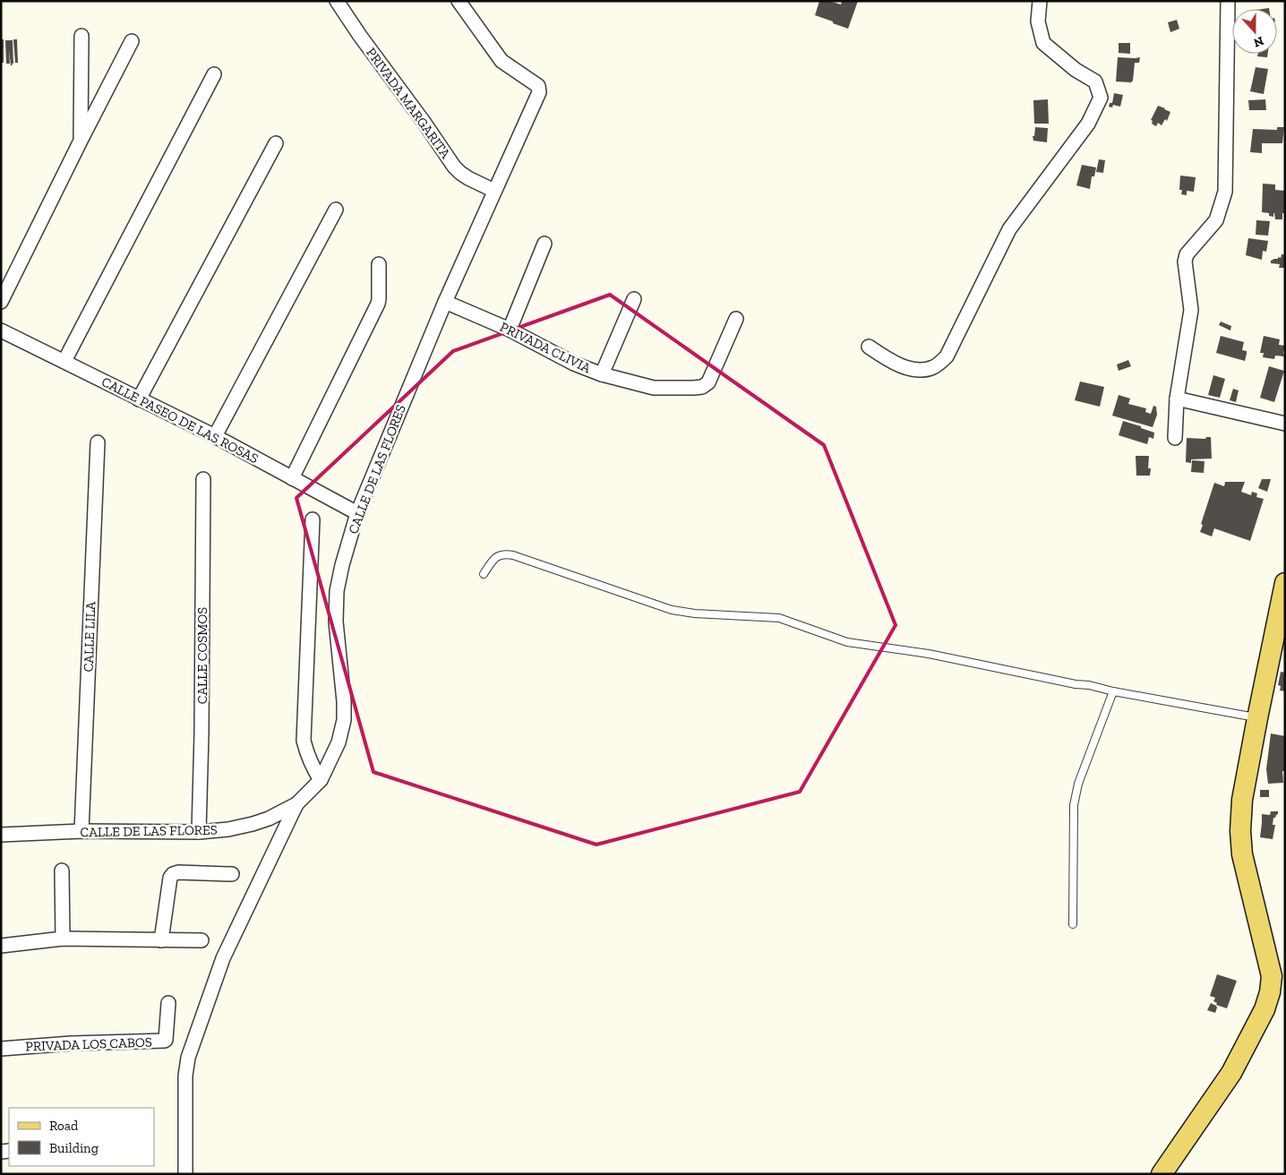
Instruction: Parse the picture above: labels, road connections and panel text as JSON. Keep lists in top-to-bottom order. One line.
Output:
{"streets":{"street":["PRIVADA MARGARITA","PRIVADA CLIVIA","CALLE PASEO DE LAS ROSAS","CALLE DE LAS FLORES","CALLE LILA","CALLE COSMOS","PRIVADA LOS CABOS"]},"crossings":[["PRIVADA MARGARITA","CALLE DE LAS FLORES"],["PRIVADA CLIVIA","CALLE DE LAS FLORES"],["CALLE PASEO DE LAS ROSAS","CALLE DE LAS FLORES"],["CALLE DE LAS FLORES","CALLE LILA"],["CALLE DE LAS FLORES","CALLE COSMOS"]],"legend":["Road","Building"],"north":"bottom"}
